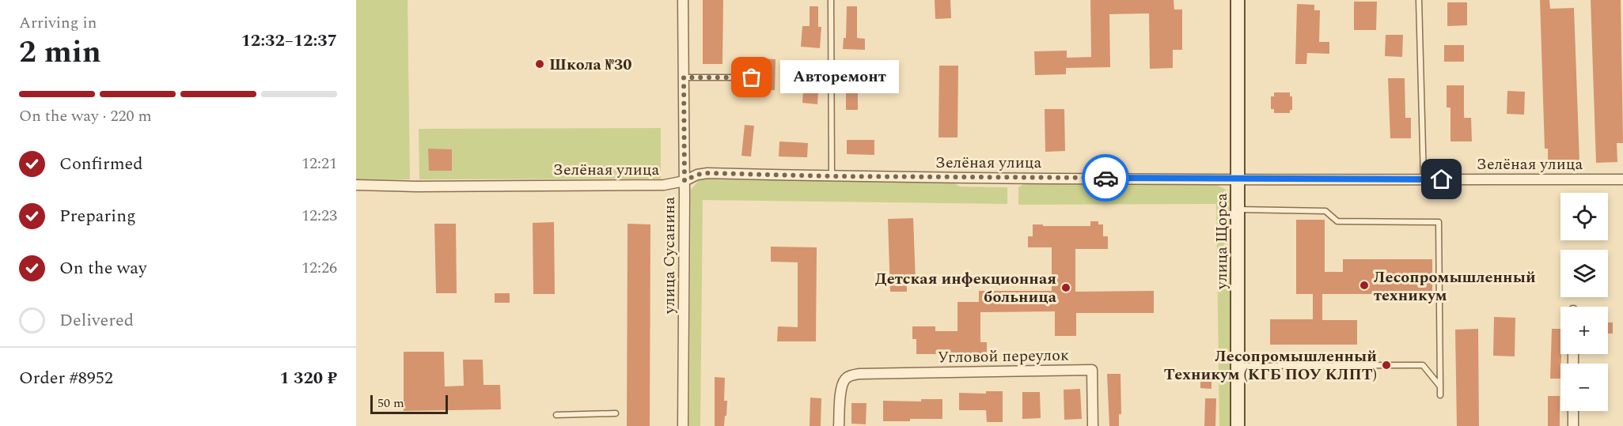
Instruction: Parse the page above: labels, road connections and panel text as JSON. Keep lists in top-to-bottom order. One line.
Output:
{"streets":{"street":["Зелёная улица","улица Щорса","улица Сусанина","Угловой переулок"]},"crossings":[["Зелёная улица","улица Щорса"],["Зелёная улица","улица Сусанина"]],"places":["Школа №30","Авторемонт","Лесопромышленный техникум","Детская инфекционная больница","Лесопромышленный Техникум (КГБ ПОУ КЛПТ)"],"scale_bar":"50 m","page":{"heading":["2 min","Arriving in","12:32–12:37"],"panel":["Order #8952","1 320 ₽"],"bubble":"Авторемонт","bar":"On the way · 220 m","list":[["Confirmed","12:21"],["Preparing","12:23"],["On the way","12:26"],"Delivered"],"map_buttons":["+","−"],"scale":"50 m"}}
